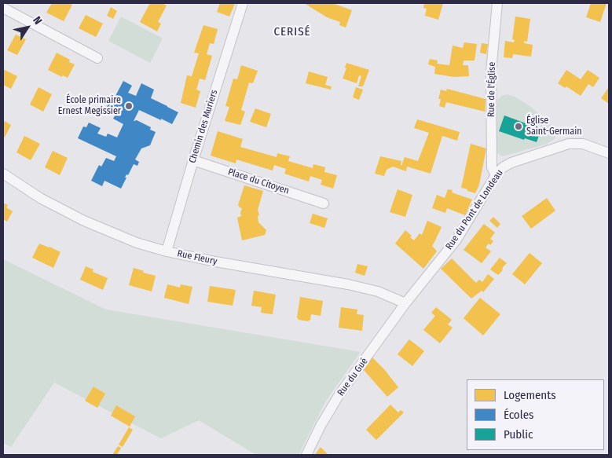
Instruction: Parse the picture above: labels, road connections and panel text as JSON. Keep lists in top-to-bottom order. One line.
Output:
{"streets":{"street":["Rue de l'Église","Chemin des Muriers","Place du Citoyen","Rue du Pont de Londeau","Rue Fleury","Rue du Gué"]},"crossings":[["Rue de l'Église","Rue du Pont de Londeau"],["Chemin des Muriers","Place du Citoyen"],["Chemin des Muriers","Rue Fleury"],["Rue du Pont de Londeau","Rue Fleury"],["Rue du Pont de Londeau","Rue du Gué"],["Rue Fleury","Rue du Gué"]],"districts":["CERISÉ"],"places":["École primaire Ernest Megissier","Église Saint-Germain"],"legend":["Logements","Écoles","Public"],"north":"top right"}
